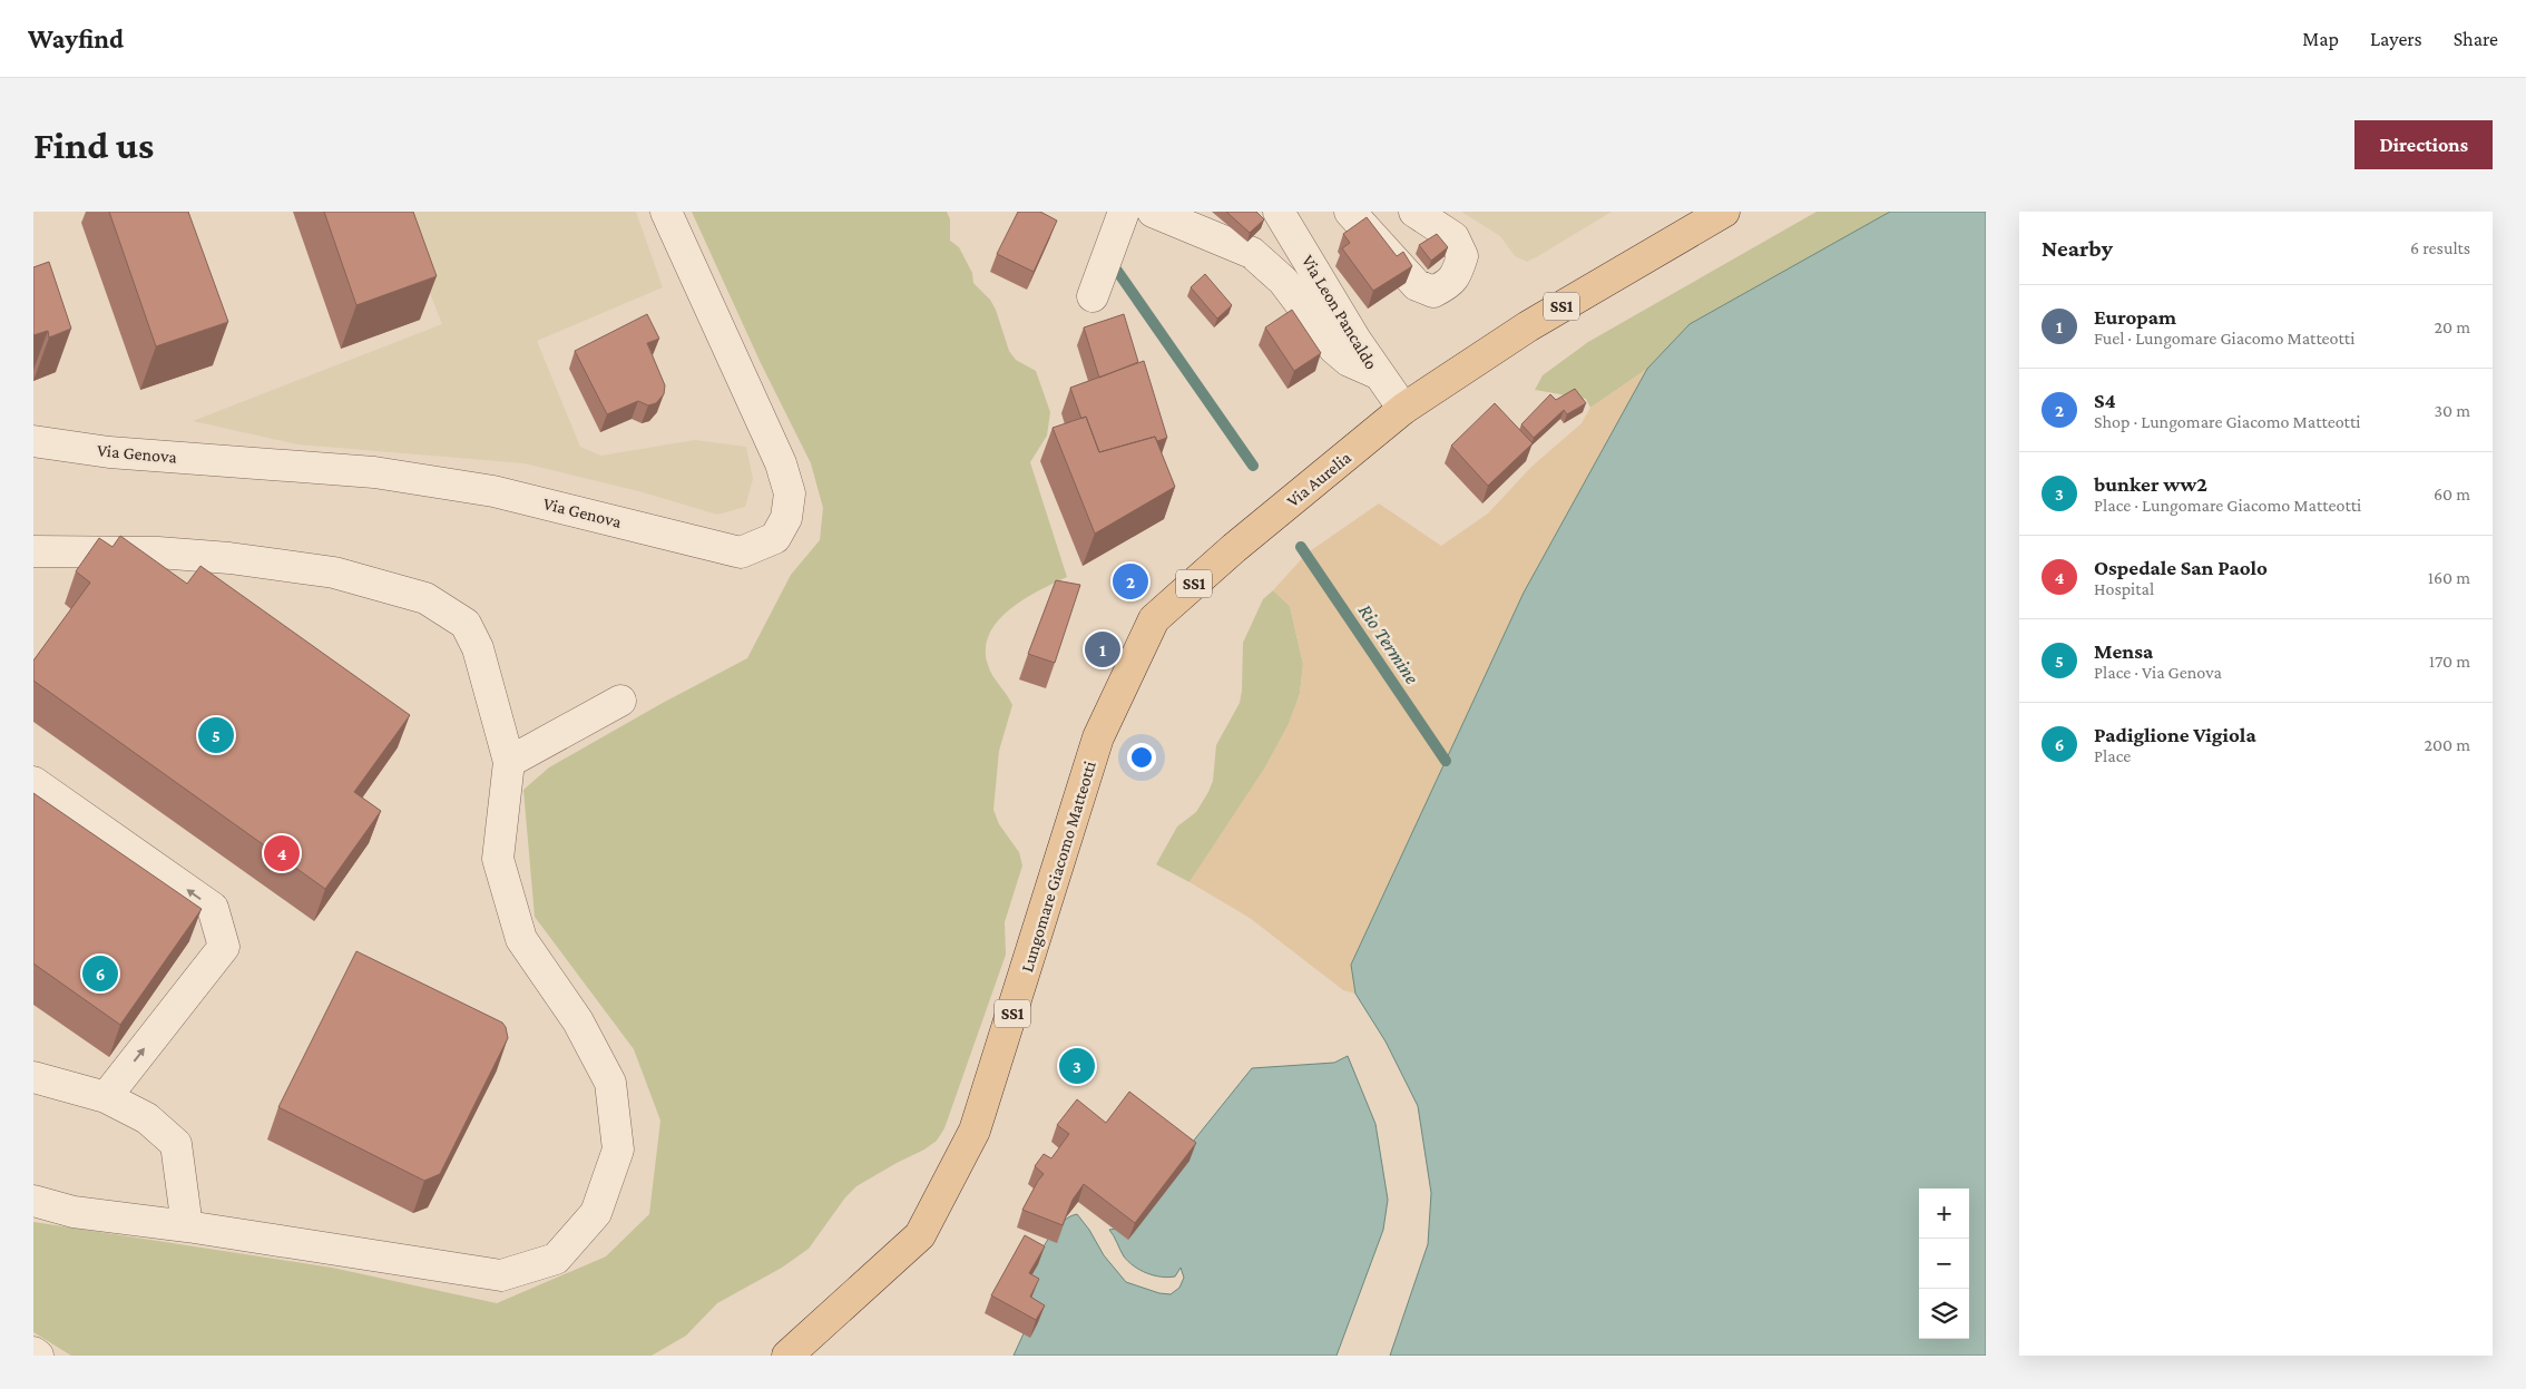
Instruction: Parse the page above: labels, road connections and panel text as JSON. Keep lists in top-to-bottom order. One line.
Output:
{"streets":{"main road":["SS1","Via Aurelia","Lungomare Giacomo Matteotti"],"street":["Via Leon Pancaldo","Via Genova"]},"crossings":[["SS1","Via Leon Pancaldo"],["SS1","Via Aurelia"],["Via Leon Pancaldo","Via Aurelia"],["Via Aurelia","Lungomare Giacomo Matteotti"]],"water":["Rio Termine"],"page":{"header":"Wayfind","nav":["Map","Layers","Share"],"buttons":"Directions","title":"Find us","heading":["Nearby","6 results"],"list":[{"mark":"1","name":"Europam","note":"Fuel · Lungomare Giacomo Matteotti","value":"20 m"},{"mark":"2","name":"S4","note":"Shop · Lungomare Giacomo Matteotti","value":"30 m"},{"mark":"3","name":"bunker ww2","note":"Place · Lungomare Giacomo Matteotti","value":"60 m"},{"mark":"4","name":"Ospedale San Paolo","note":"Hospital","value":"160 m"},{"mark":"5","name":"Mensa","note":"Place · Via Genova","value":"170 m"},{"mark":"6","name":"Padiglione Vigiola","note":"Place","value":"200 m"}],"pins":["2","1","5","4","6","3"],"map_buttons":["+","−"]}}
